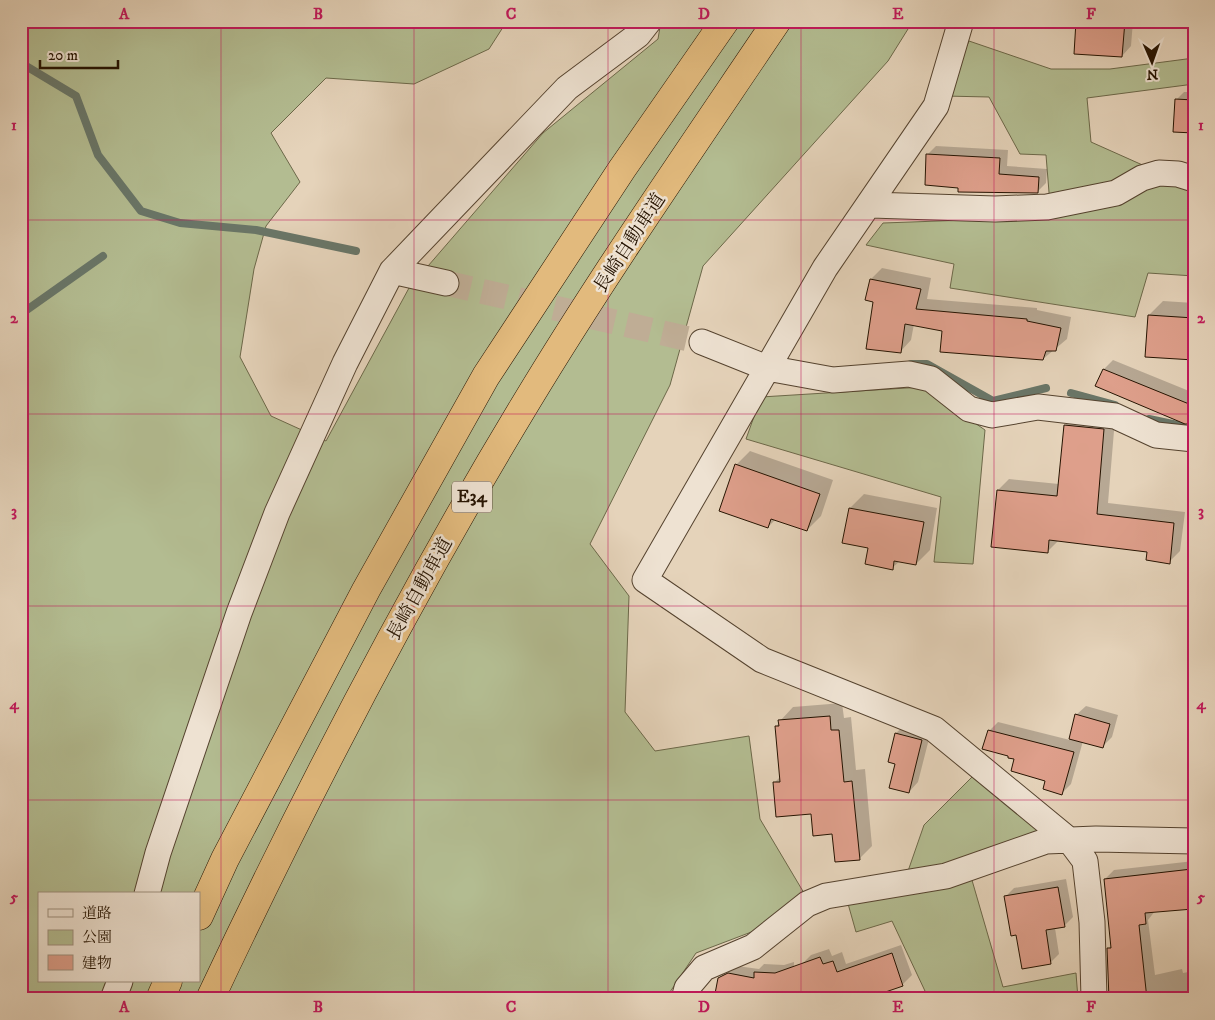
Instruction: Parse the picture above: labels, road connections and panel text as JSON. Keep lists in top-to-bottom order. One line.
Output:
{"streets":{"highway":["長崎自動車道","E34"]},"legend":["道路","公園","建物"],"scale_bar":"20 m","north":"bottom","grid":{"columns":["A","B","C","D","E","F"],"rows":["1","2","3","4","5"]}}
